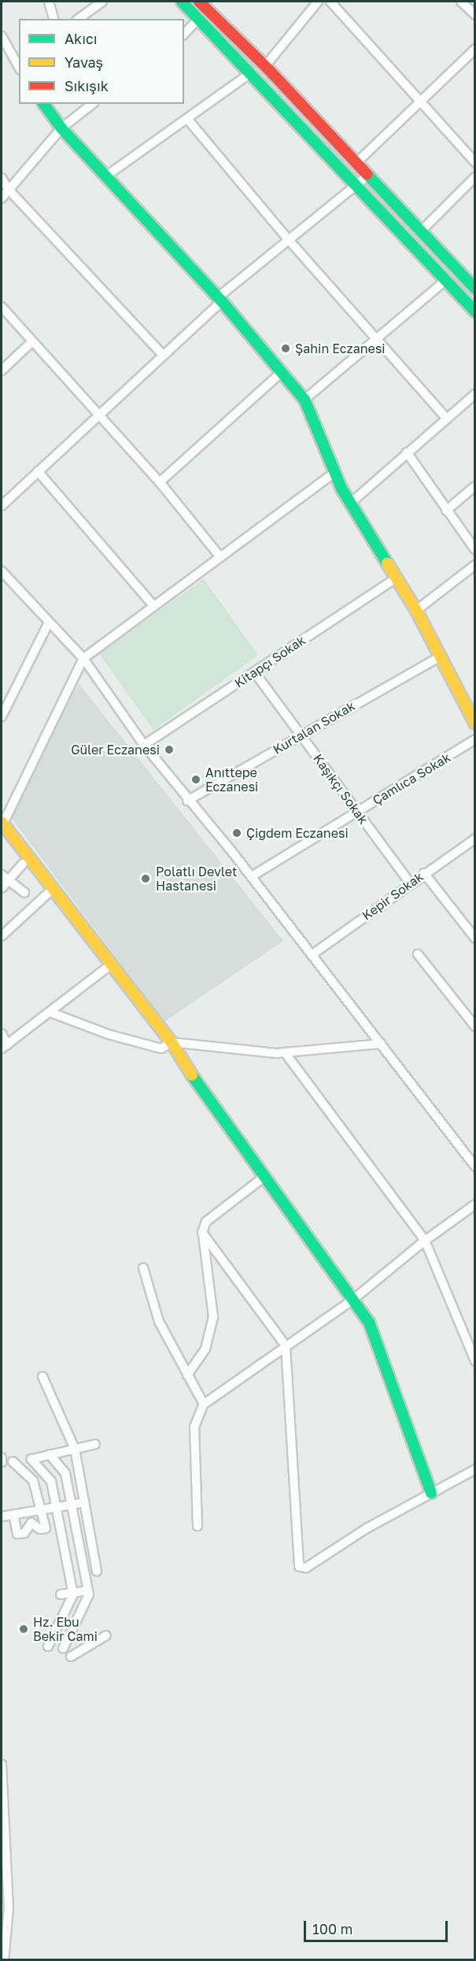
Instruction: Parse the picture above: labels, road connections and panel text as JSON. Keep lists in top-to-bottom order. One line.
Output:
{"streets":{"street":["Kitapçı Sokak","Kurtalan Sokak","Çamlıca Sokak","Kaşıkçı Sokak","Kepir Sokak"]},"crossings":[["Kitapçı Sokak","Kaşıkçı Sokak"],["Kurtalan Sokak","Kaşıkçı Sokak"],["Çamlıca Sokak","Kaşıkçı Sokak"],["Kaşıkçı Sokak","Kepir Sokak"]],"places":["Şahin Eczanesi","Güler Eczanesi","Anıttepe Eczanesi","Çiğdem Eczanesi","Polatlı Devlet Hastanesi","Hz. Ebu Bekir Cami"],"legend":["Akıcı","Yavaş","Sıkışık"],"scale_bar":"100 m"}
